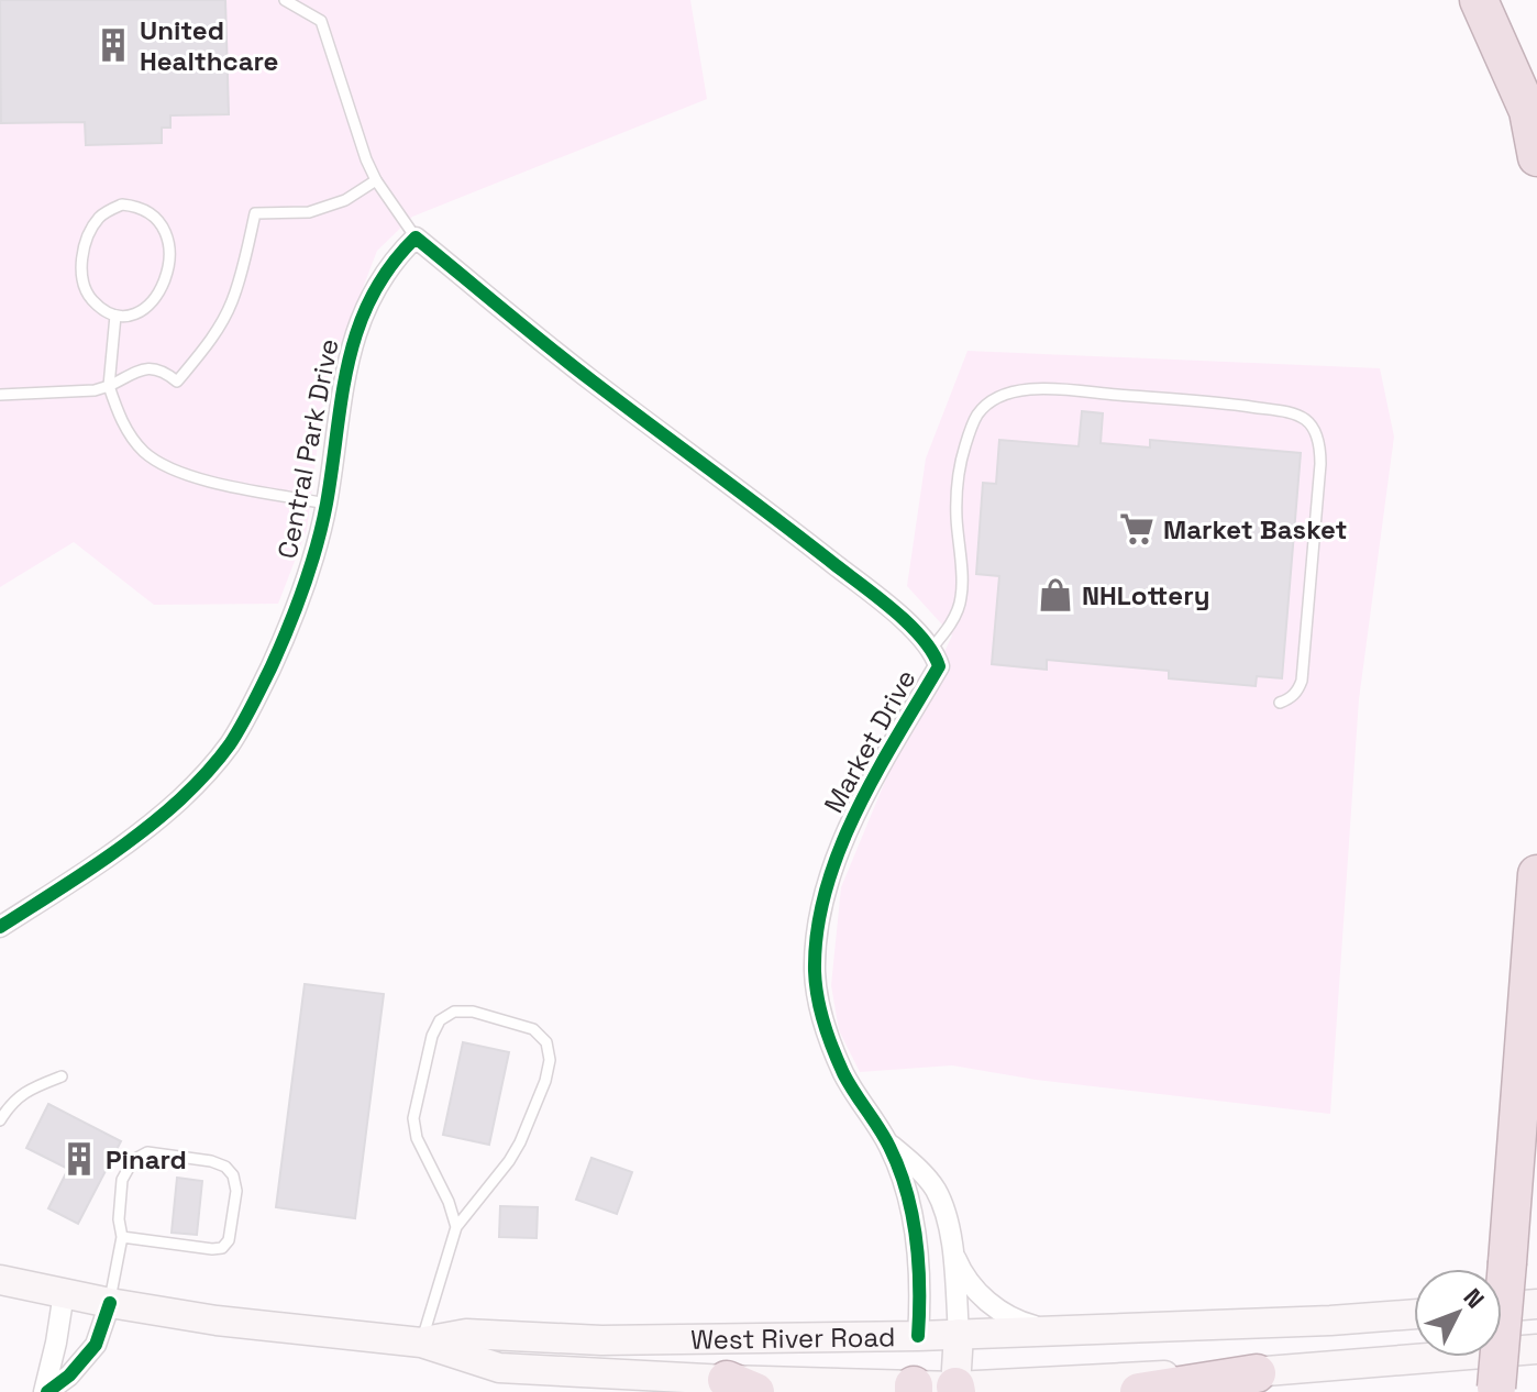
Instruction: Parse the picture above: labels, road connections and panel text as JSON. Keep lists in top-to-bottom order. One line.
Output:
{"streets":{"main road":["West River Road"],"street":["Central Park Drive","Market Drive"]},"crossings":[["Central Park Drive","Market Drive"],["Market Drive","West River Road"]],"places":{"building":["United Healthcare","Pinard"],"supermarket":["Market Basket"],"shop":["NHLottery"]},"north":"top right"}
